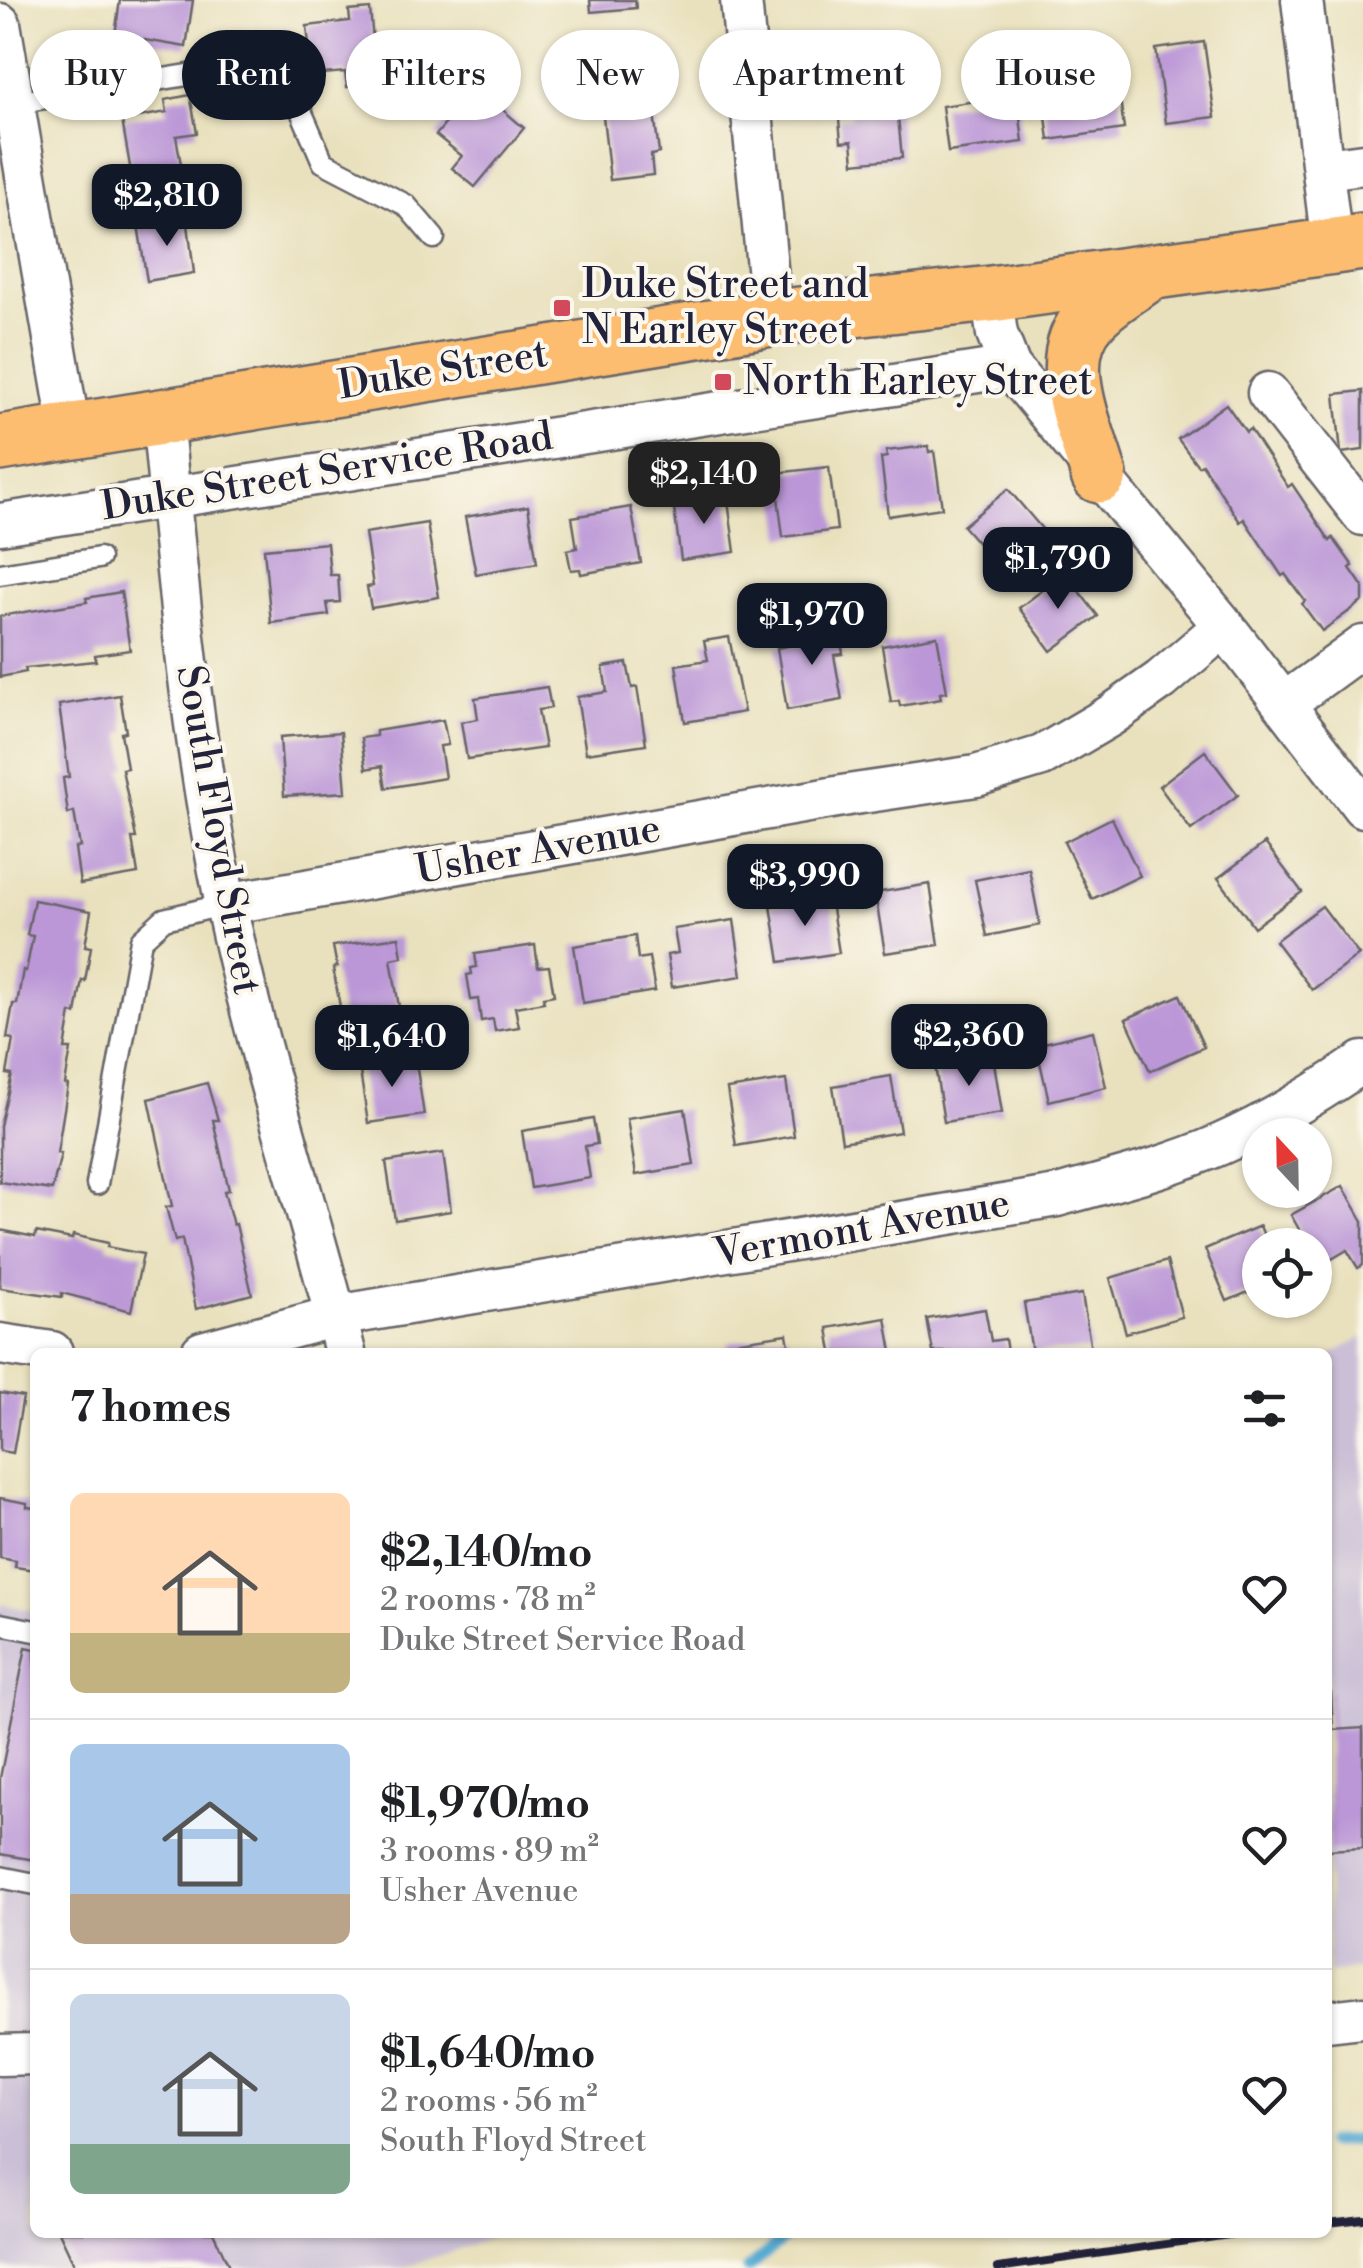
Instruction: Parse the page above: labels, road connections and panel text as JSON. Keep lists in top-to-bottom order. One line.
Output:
{"streets":{"main road":["Duke Street"],"street":["Duke Street Service Road","South Floyd Street","Usher Avenue","Vermont Avenue"]},"crossings":[["Duke Street","South Floyd Street"],["Duke Street Service Road","South Floyd Street"],["South Floyd Street","Usher Avenue"],["South Floyd Street","Vermont Avenue"]],"places":{"transit":["Duke Street and N Earley Street","North Earley Street"]},"north":"top","page":{"chip":["Buy","Rent","Filters","New","Apartment","House"],"price":["$2,810","$2,140","$1,790","$1,970","$3,990","$2,360","$1,640"],"heading":"7 homes","list":[{"name":"$2,140/mo","note":"2 rooms · 78 m² · Duke Street Service Road"},{"name":"$1,970/mo","note":"3 rooms · 89 m² · Usher Avenue"},{"name":"$1,640/mo","note":"2 rooms · 56 m² · South Floyd Street"}]}}
